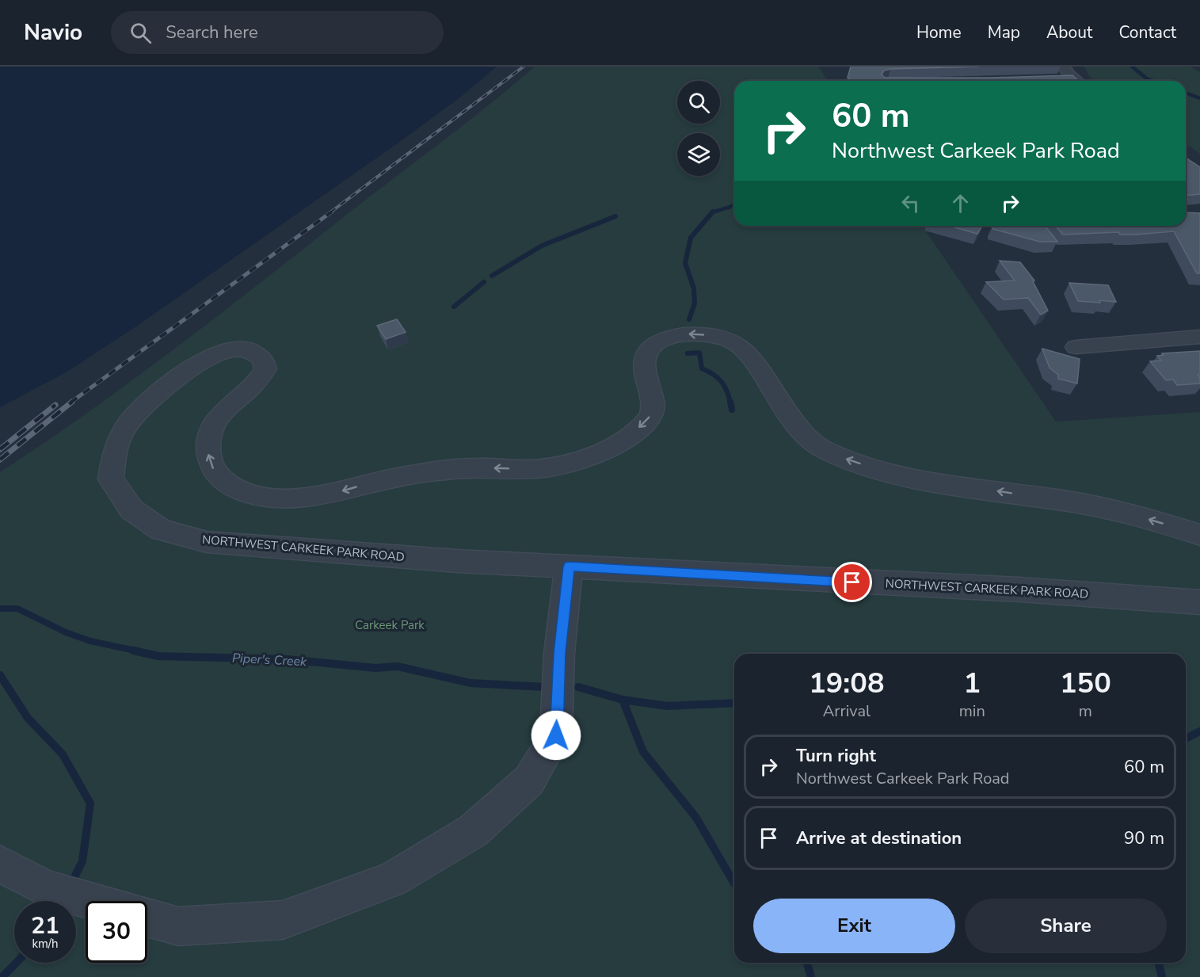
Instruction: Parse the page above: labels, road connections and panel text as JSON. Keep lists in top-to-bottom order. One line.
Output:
{"streets":{"street":["NORTHWEST CARKEEK PARK ROAD"]},"water":["Piper's Creek"],"parks":["Carkeek Park"],"page":{"header":"Navio","search":"Search here","nav":["Home","Map","About","Contact"],"turn":["60 m","Northwest Carkeek Park Road"],"eta":["19:08","Arrival","1","min","150","m"],"list":[{"name":"Turn right","note":"Northwest Carkeek Park Road","value":"60 m"},{"name":"Arrive at destination","value":"90 m"}],"buttons":["Exit","Share"],"speed":"21 km/h","limit":"30"}}
